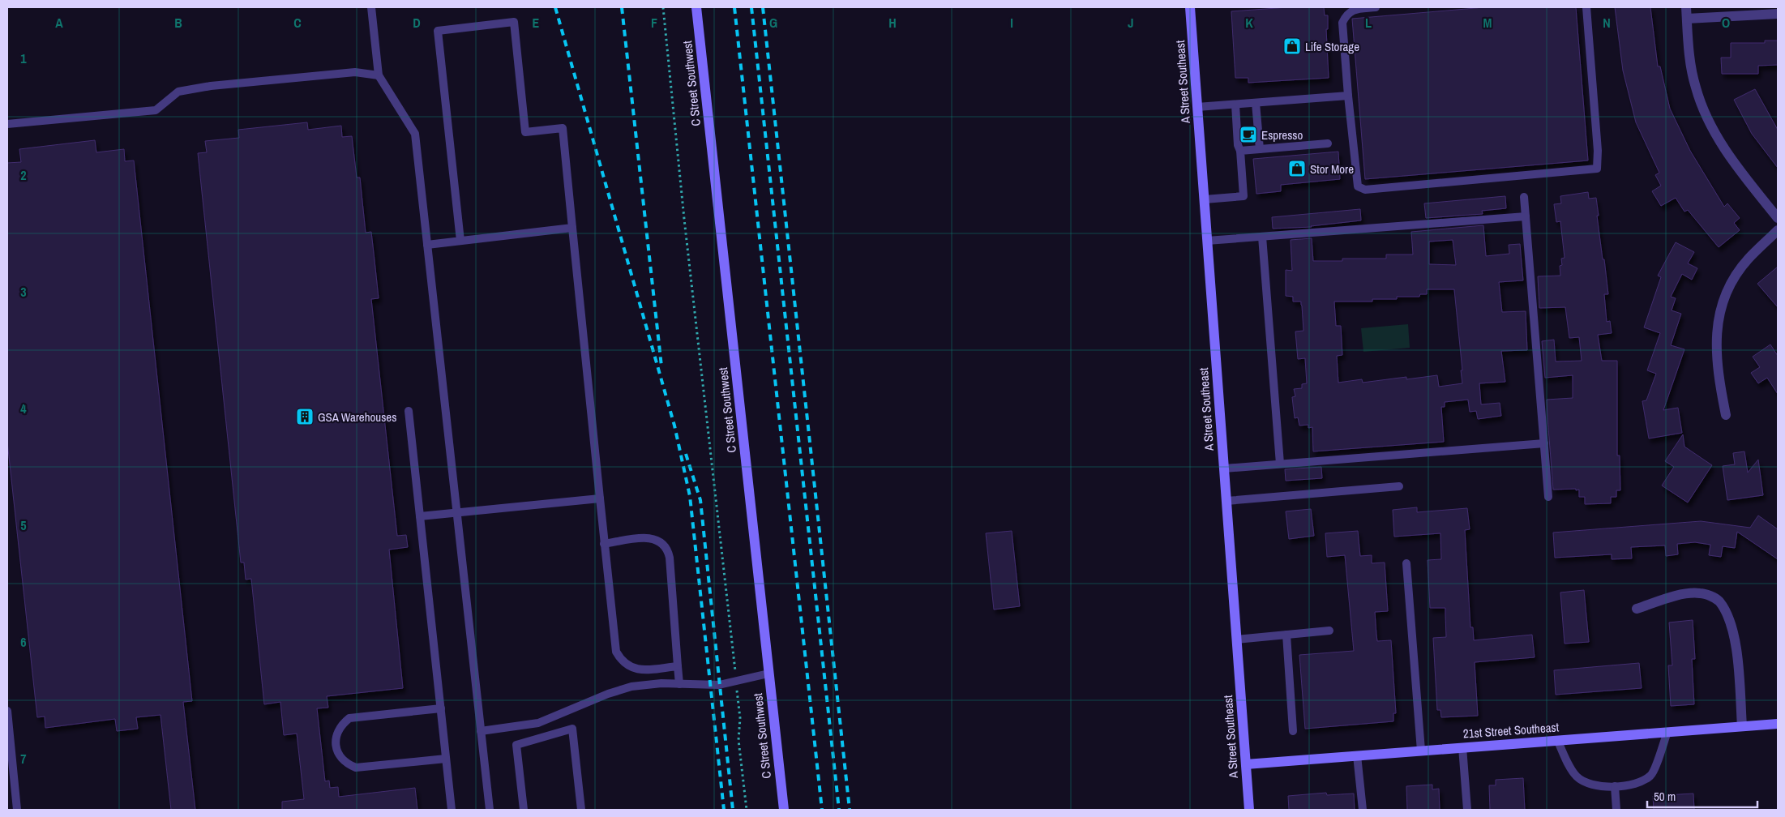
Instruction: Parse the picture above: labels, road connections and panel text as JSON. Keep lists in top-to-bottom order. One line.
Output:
{"streets":{"main road":["A Street Southeast","C Street Southwest","21st Street Southeast"]},"crossings":[["A Street Southeast","21st Street Southeast"]],"places":{"shop":["Life Storage","Stor More"],"cafe":["Espresso"],"building":["GSA Warehouses"]},"scale_bar":"50 m","grid":{"columns":["A","B","C","D","E","F","G","H","I","J","K","L","M","N","O"],"rows":["1","2","3","4","5","6","7"]}}
